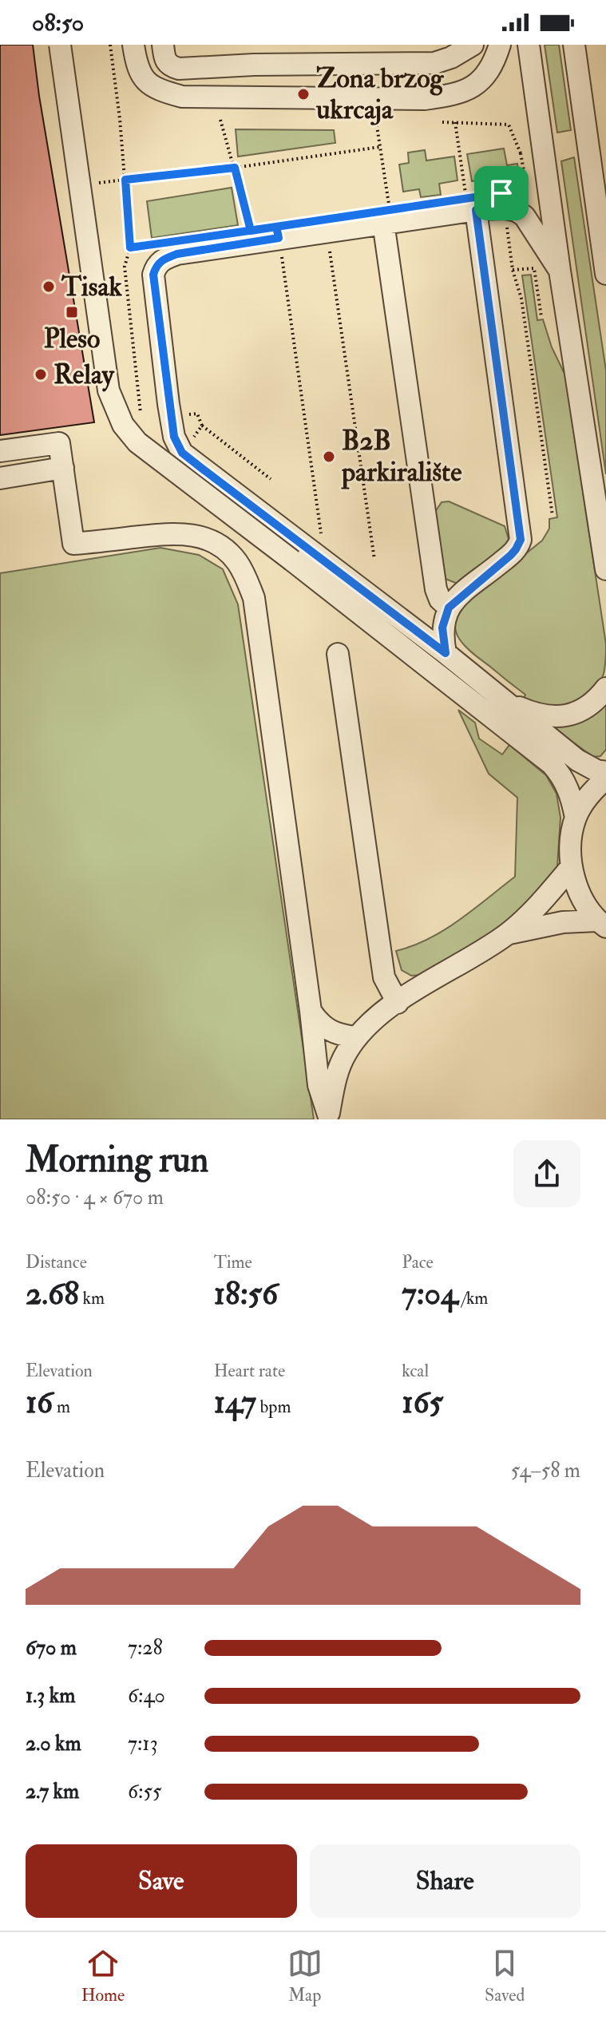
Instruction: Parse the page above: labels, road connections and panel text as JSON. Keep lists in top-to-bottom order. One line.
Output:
{"places":{"other":["Zona brzog ukrcaja","Tisak","Relay","B2B parkiralište"],"transit":["Pleso"]},"page":{"status":"08:50","heading":["Morning run","08:50 · 4 × 670 m"],"stats":[["Distance","2.68 km"],["Time","18:56"],["Pace","7:04 /km"],["Elevation","16 m"],["Heart rate","147 bpm"],["kcal","165"]],"chart":["Elevation","54–58 m"],"list":[{"name":"670 m","note":"7:28"},{"name":"1.3 km","note":"6:40"},{"name":"2.0 km","note":"7:13"},{"name":"2.7 km","note":"6:55"}],"buttons":["Save","Share"],"tabs":["Home","Map","Saved"]}}
